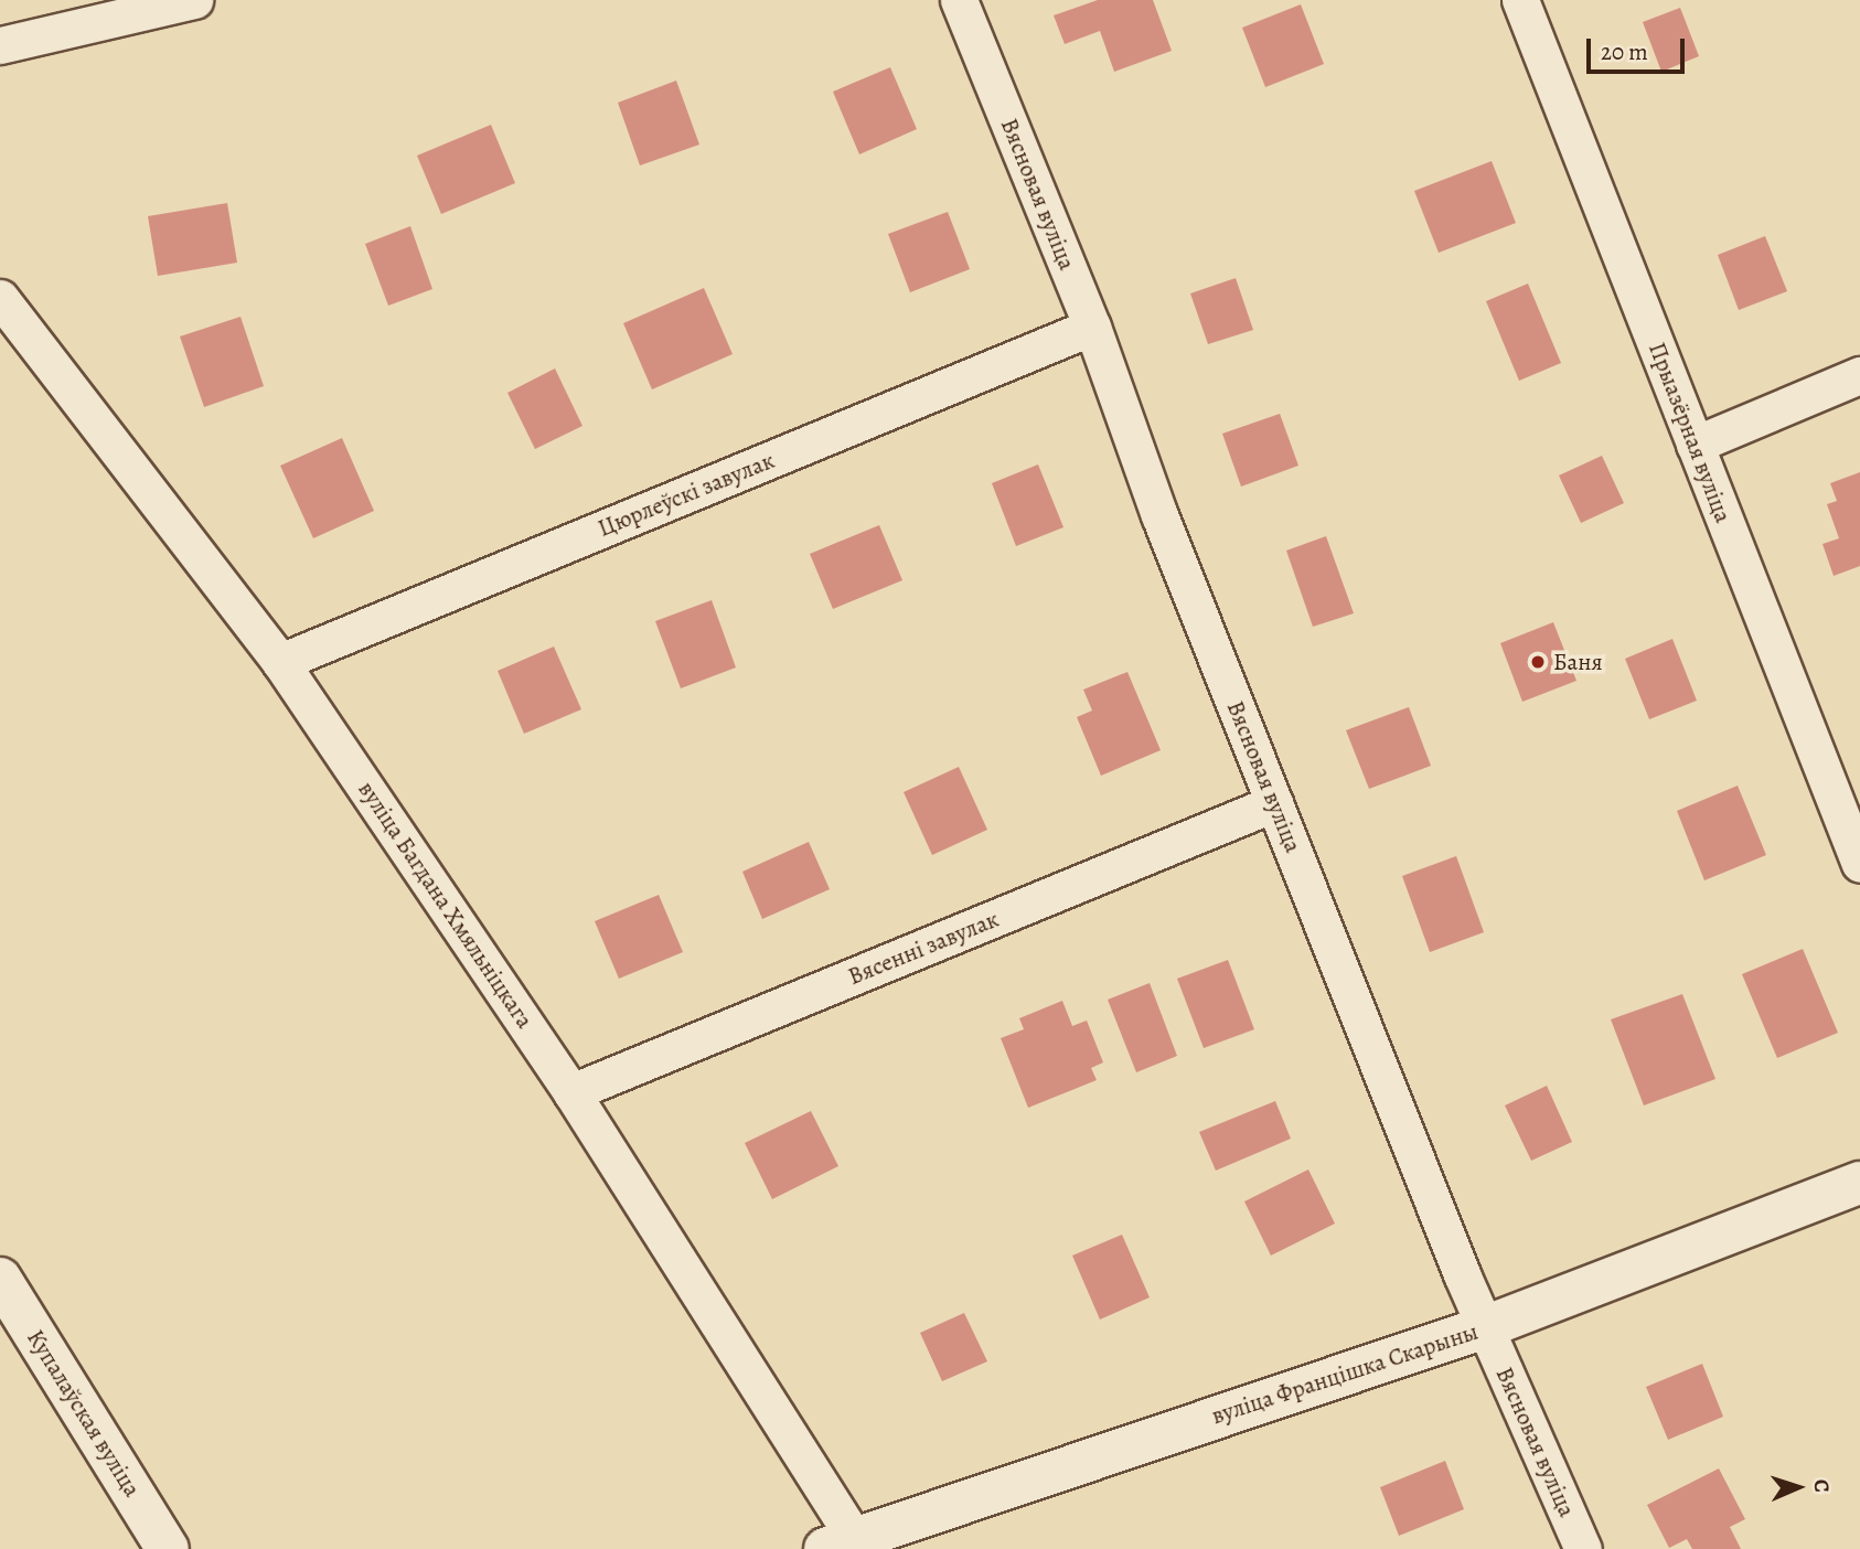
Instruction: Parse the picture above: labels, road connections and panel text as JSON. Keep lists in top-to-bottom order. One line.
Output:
{"streets":{"street":["Вясновая вуліца","Прыазёрная вуліца","Цюрлеўскі завулак","вуліца Багдана Хмяльніцкага","Вясенні завулак","вуліца Францішка Скарыны","Купалаўская вуліца"]},"crossings":[["Вясновая вуліца","Цюрлеўскі завулак"],["Вясновая вуліца","Вясенні завулак"],["Вясновая вуліца","вуліца Францішка Скарыны"],["Цюрлеўскі завулак","вуліца Багдана Хмяльніцкага"],["вуліца Багдана Хмяльніцкага","Вясенні завулак"],["вуліца Багдана Хмяльніцкага","вуліца Францішка Скарыны"]],"places":["Баня"],"scale_bar":"20 m","north":"right"}
